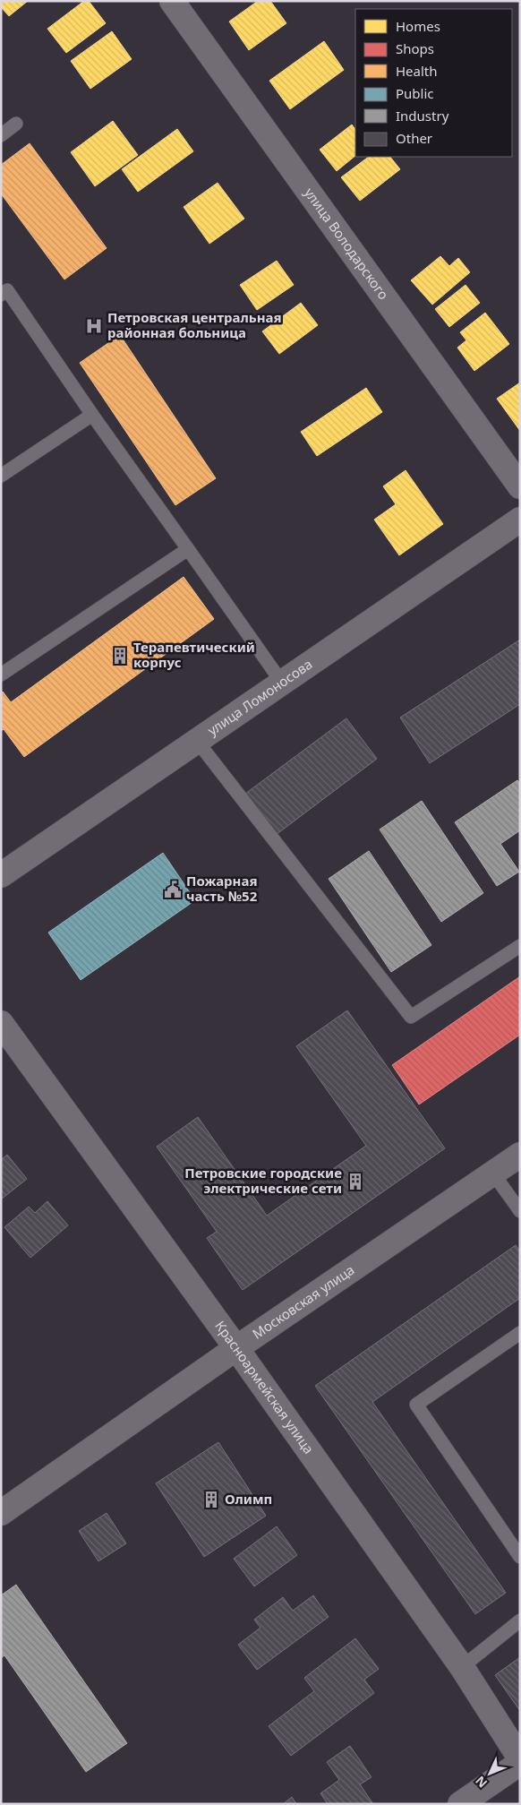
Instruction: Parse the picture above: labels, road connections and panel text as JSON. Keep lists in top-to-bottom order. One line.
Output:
{"streets":{"street":["улица Володарского","улица Ломоносова","Московская улица","Красноармейская улица"]},"crossings":[["Московская улица","Красноармейская улица"]],"places":{"hospital":["Петровская центральная районная больница"],"building":["Терапевтический корпус","Петровские городские электрические сети","Олимп"],"public building":["Пожарная часть №52"]},"legend":["Homes","Shops","Health","Public","Industry","Other"],"north":"bottom left"}
